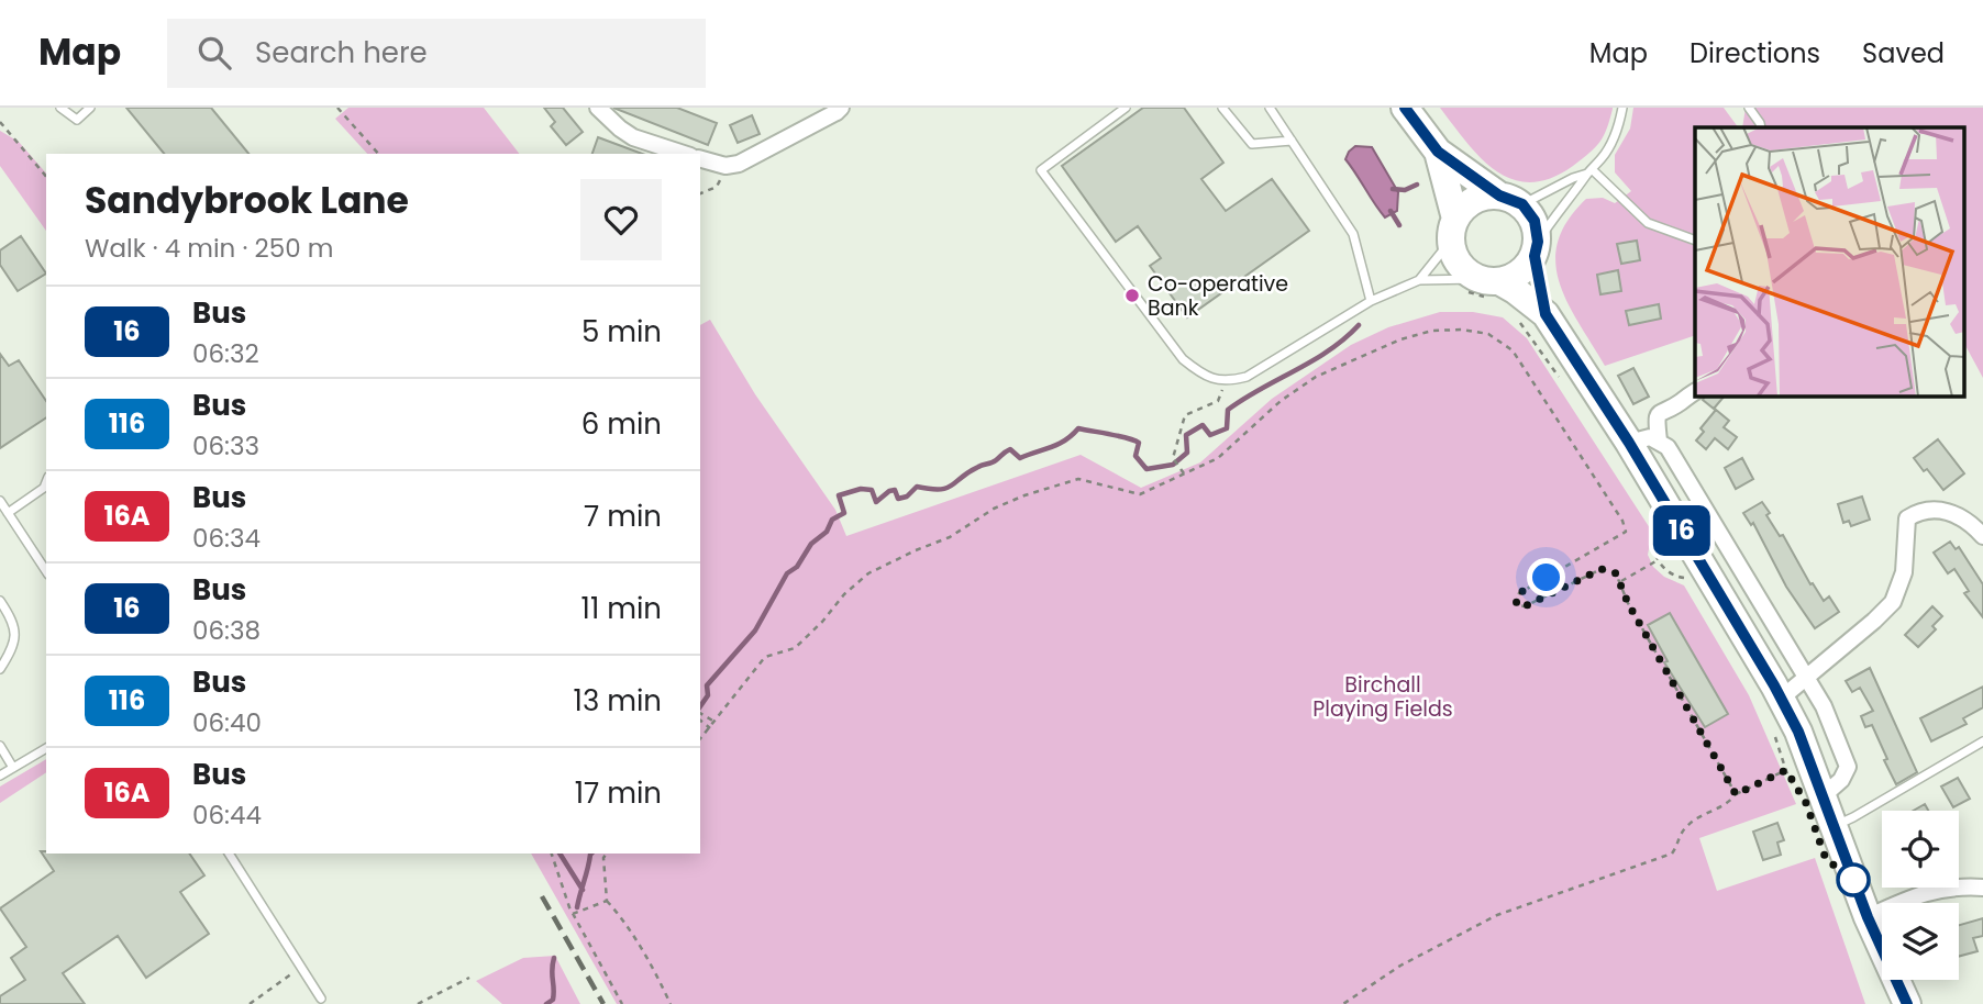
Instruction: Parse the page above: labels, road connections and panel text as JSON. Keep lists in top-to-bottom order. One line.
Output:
{"parks":["Birchall Playing Fields"],"places":["Co-operative Bank"],"lines":["bus line 16"],"page":{"header":"Map","search":"Search here","nav":["Map","Directions","Saved"],"on_map":"16","heading":["Sandybrook Lane","Walk · 4 min · 250 m"],"list":[{"mark":"16","name":"Bus","note":"06:32","value":"5 min"},{"mark":"116","name":"Bus","note":"06:33","value":"6 min"},{"mark":"16A","name":"Bus","note":"06:34","value":"7 min"},{"mark":"16","name":"Bus","note":"06:38","value":"11 min"},{"mark":"116","name":"Bus","note":"06:40","value":"13 min"},{"mark":"16A","name":"Bus","note":"06:44","value":"17 min"}]}}
